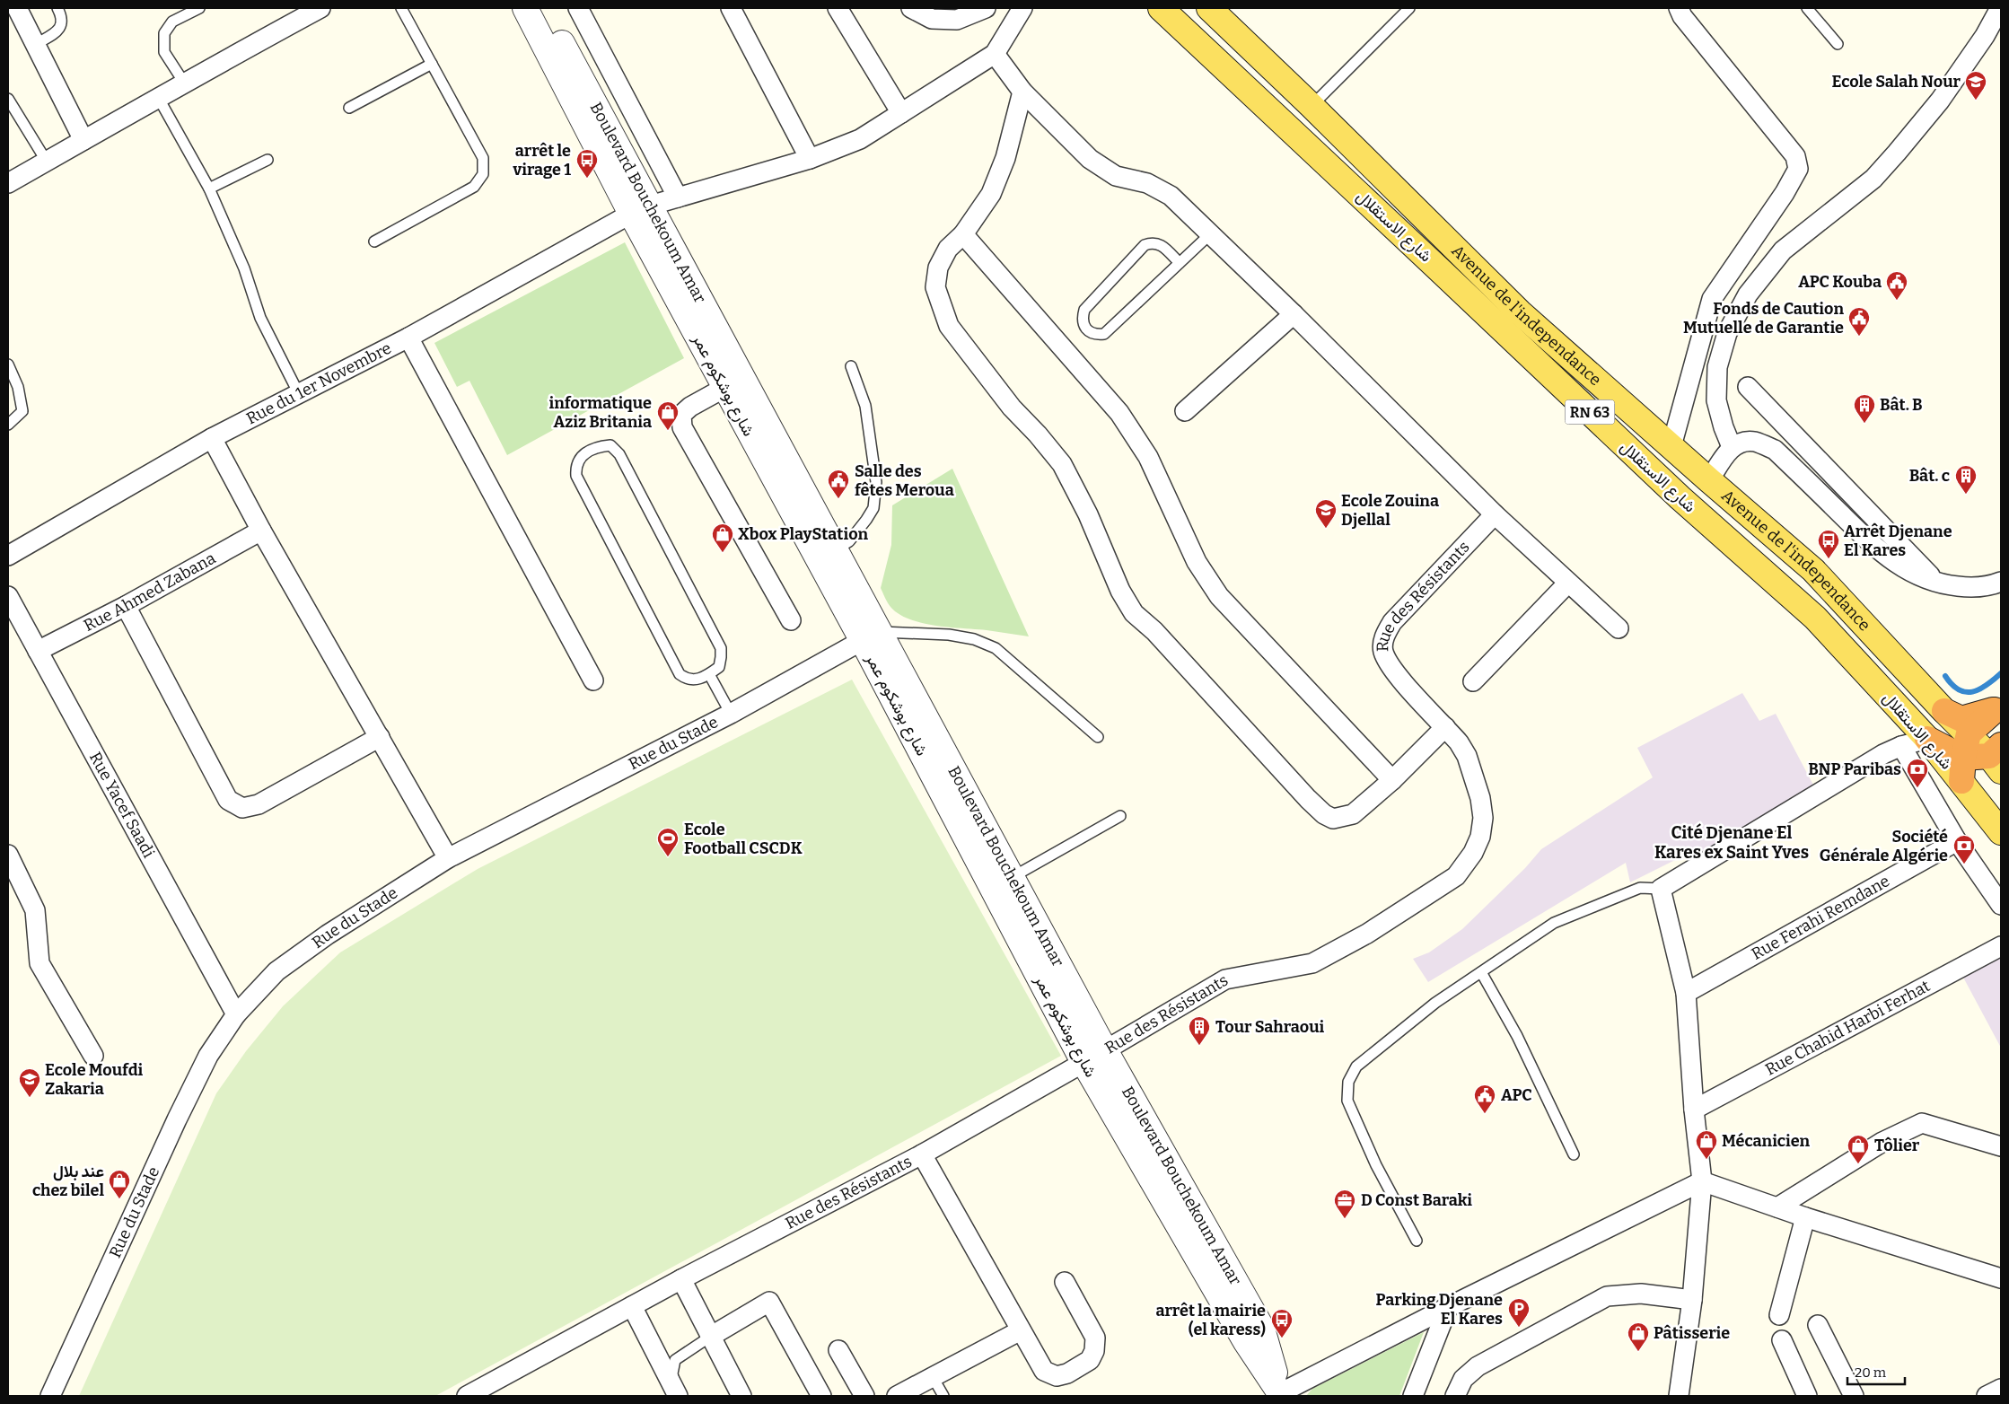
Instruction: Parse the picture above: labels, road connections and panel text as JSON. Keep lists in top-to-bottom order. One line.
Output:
{"streets":{"main road":["شارع الاستقلال","Avenue de l'independance","RN 63"],"street":["Boulevard Bouchekoum Amar","Rue du 1er Novembre","شارع بوشكوم عمر","Rue Ahmed Zabana","Rue des Résistants","Rue du Stade","Rue Yacef Saadi","Rue Ferahi Remdane","Rue Chahid Harbi Ferhat"]},"crossings":[["Boulevard Bouchekoum Amar","Rue du 1er Novembre"],["Boulevard Bouchekoum Amar","شارع بوشكوم عمر"],["Boulevard Bouchekoum Amar","Rue des Résistants"],["Boulevard Bouchekoum Amar","Rue du Stade"],["Avenue de l'independance","RN 63"],["Rue du 1er Novembre","شارع بوشكوم عمر"],["شارع بوشكوم عمر","Rue des Résistants"],["شارع بوشكوم عمر","Rue du Stade"],["Rue Ahmed Zabana","Rue Yacef Saadi"],["Rue du Stade","Rue Yacef Saadi"]],"districts":["Cité Djenane El Kares ex Saint Yves"],"places":{"school or university":["Ecole Salah Nour","Ecole Zouina Djellal","Ecole Moufdi Zakaria"],"bus stop":["arrêt le virage 1","Arrêt Djenane El Kares","arrêt la mairie (el karess)"],"public building":["APC Kouba","Fonds de Caution Mutuelle de Garantie","Salle des fêtes Meroua","APC"],"building":["Bât. B","Bât. c","Tour Sahraoui"],"shop":["informatique Aziz Britania","Xbox PlayStation","Mécanicien","Tôlier","عند بلال chez bilel","Pâtisserie"],"bank":["BNP Paribas","Société Générale Algérie"],"sports":["Ecole Football CSCDK"],"office":["D Const Baraki"],"parking":["Parking Djenane El Kares"]},"scale_bar":"20 m"}
